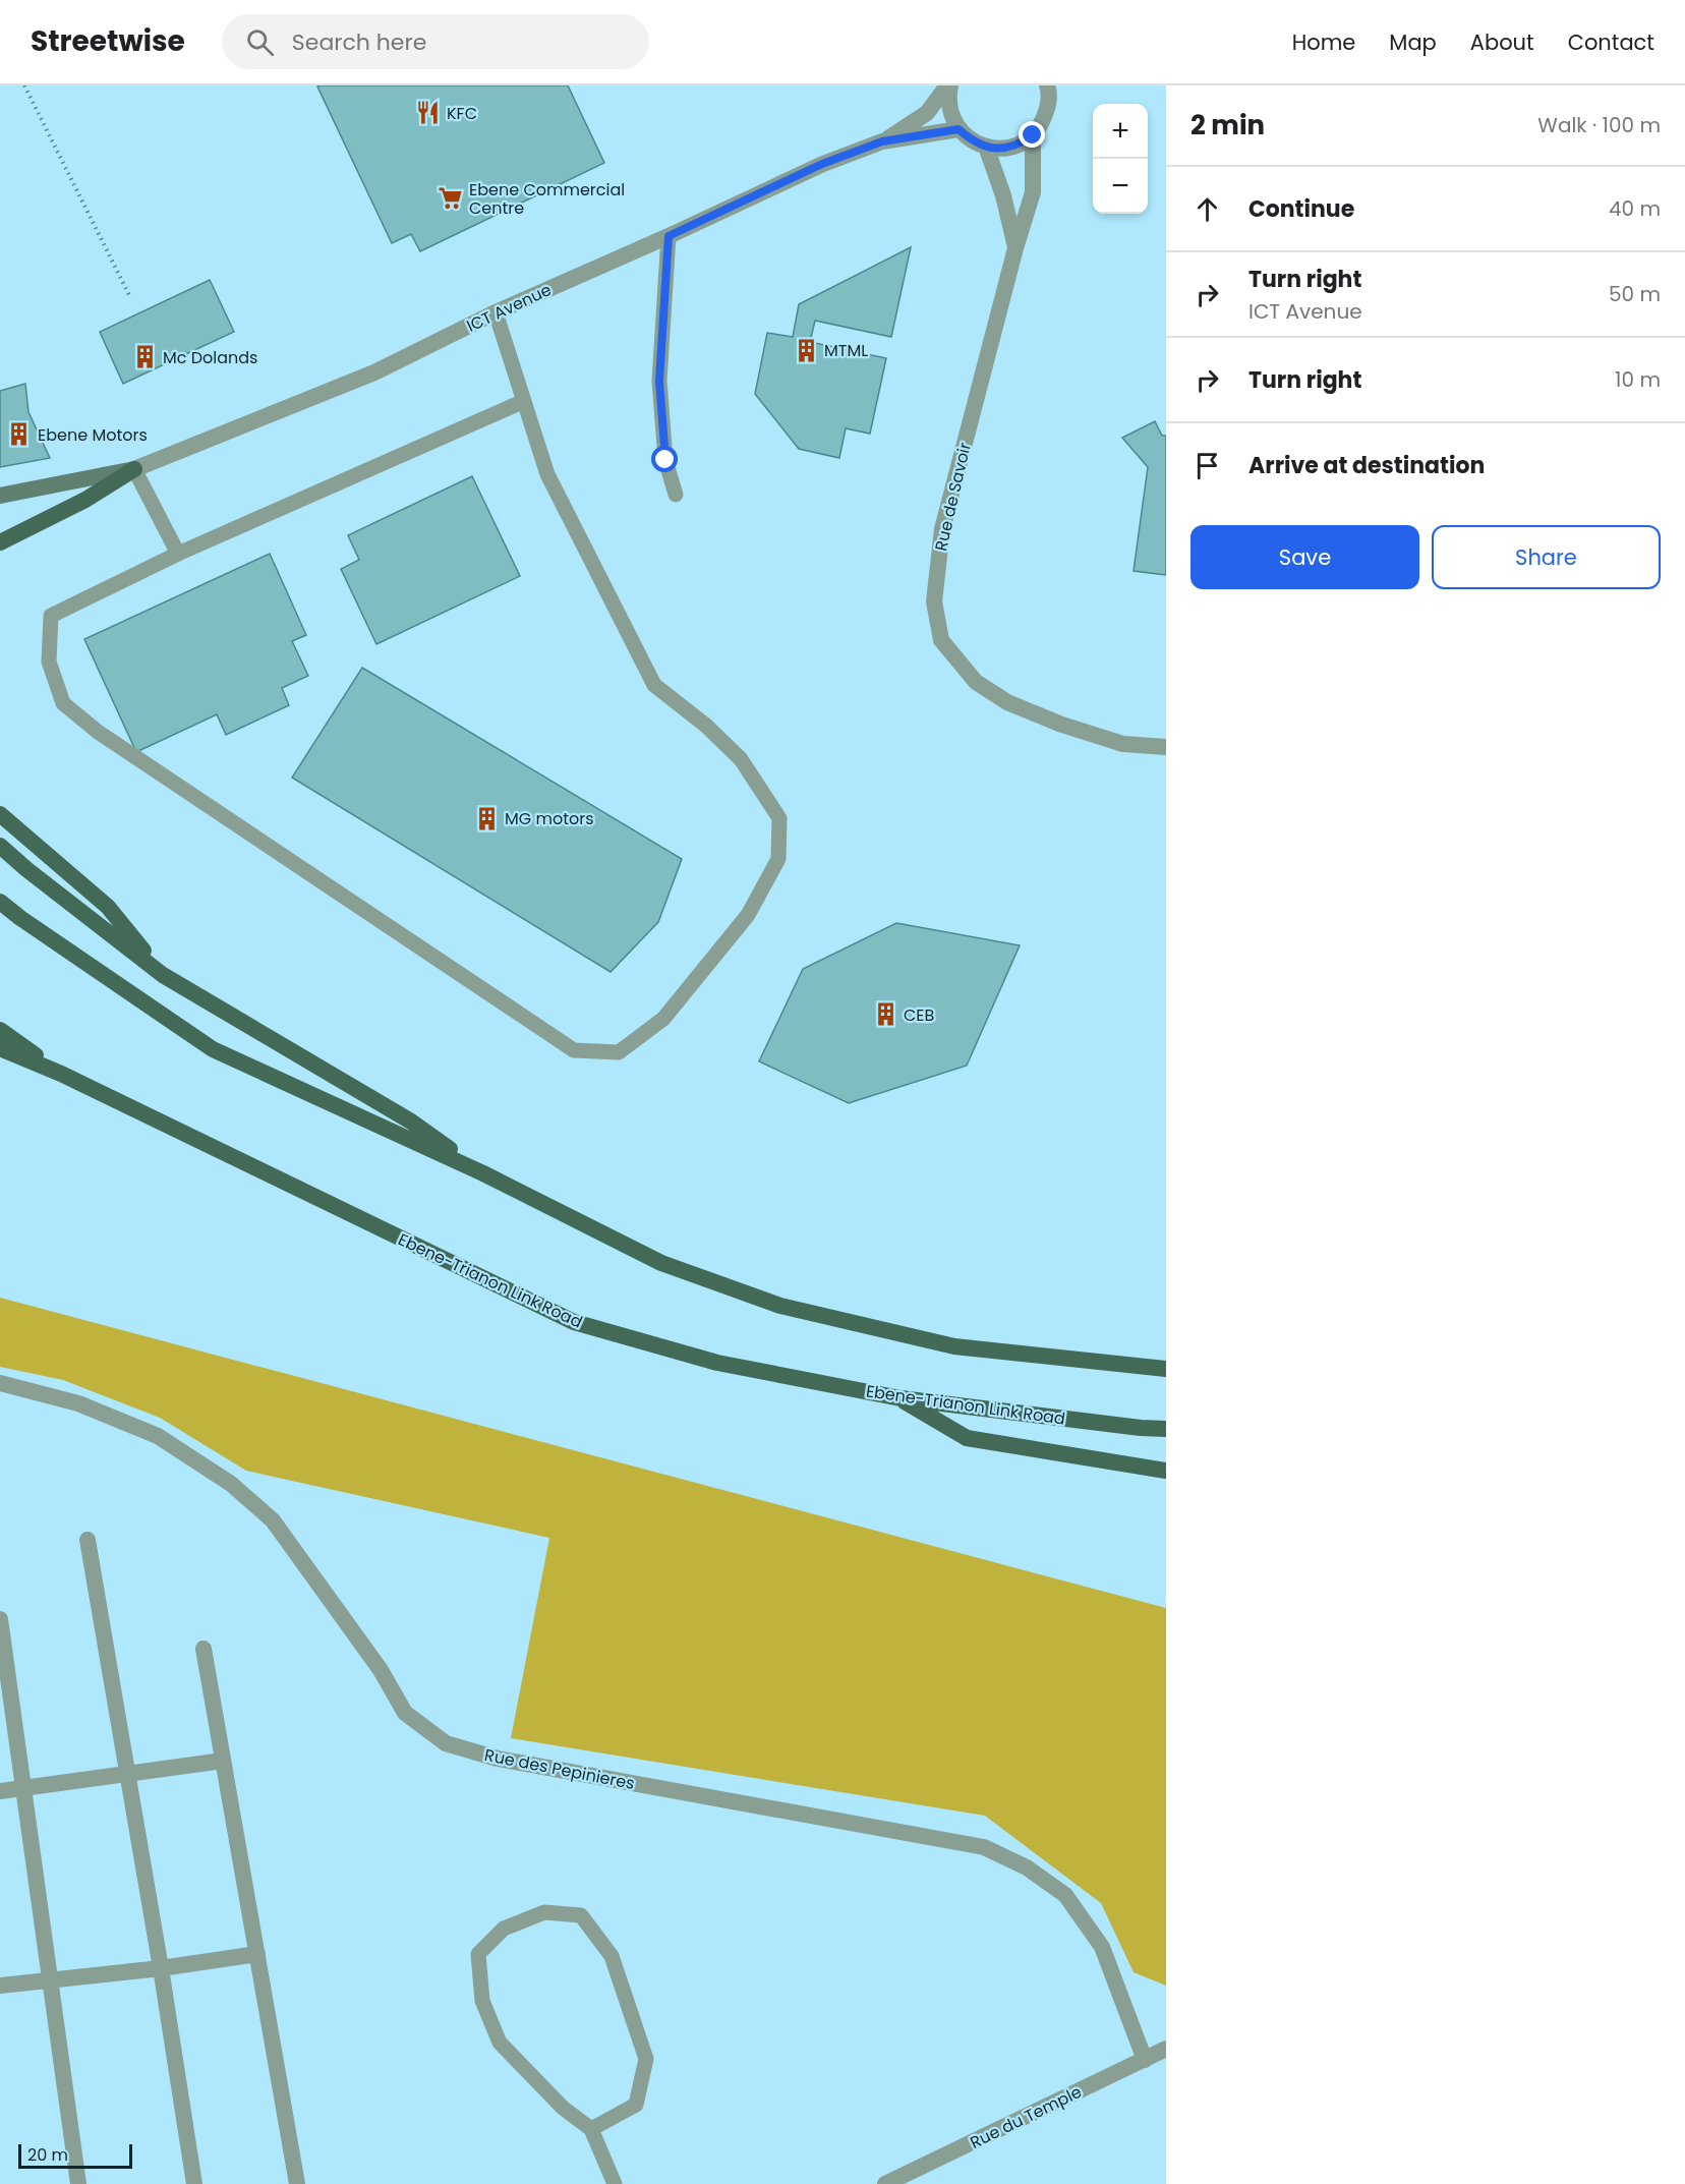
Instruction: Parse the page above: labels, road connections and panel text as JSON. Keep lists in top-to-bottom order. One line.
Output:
{"streets":{"main road":["Ebene-Trianon Link Road"],"street":["ICT Avenue","Rue de Savoir","Rue des Pepinieres","Rue du Temple"]},"crossings":[["Rue des Pepinieres","Rue du Temple"]],"places":{"restaurant":["KFC"],"supermarket":["Ebene Commercial Centre"],"building":["MTML","Mc Dolands","Ebene Motors","MG motors","CEB"]},"scale_bar":"20 m","page":{"header":"Streetwise","search":"Search here","nav":["Home","Map","About","Contact"],"heading":["2 min","Walk · 100 m"],"map_buttons":["+","−"],"list":[["Continue","40 m"],["Turn right","ICT Avenue","50 m"],["Turn right","10 m"],"Arrive at destination"],"buttons":["Save","Share"],"scale":"20 m"}}
